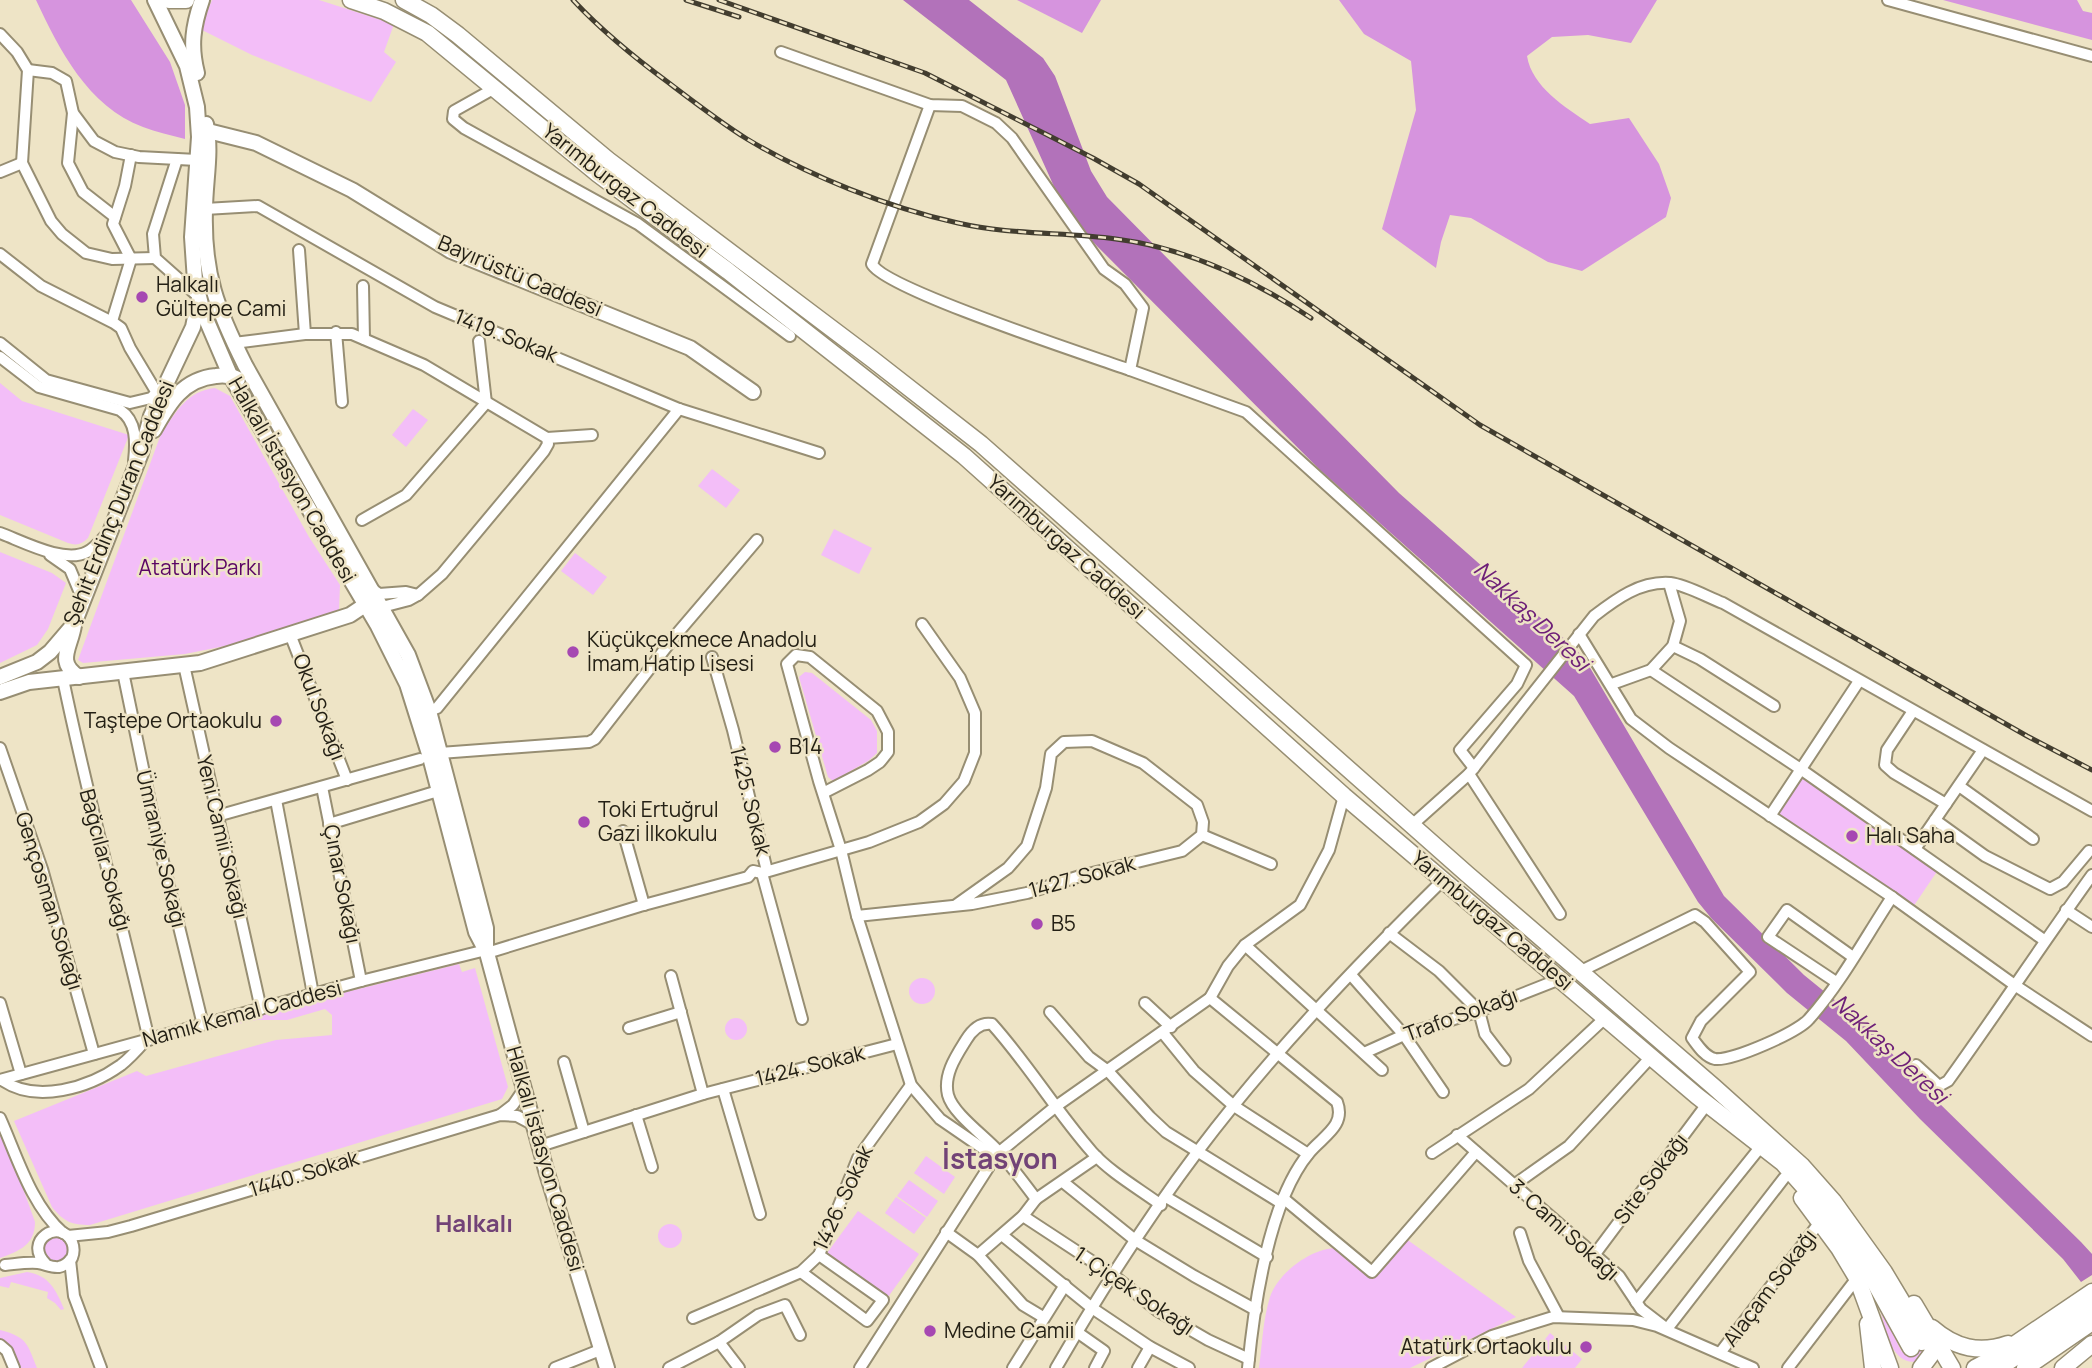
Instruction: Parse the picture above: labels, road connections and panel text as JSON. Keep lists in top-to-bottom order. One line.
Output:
{"streets":{"main road":["Yarımburgaz Caddesi","Bayırüstü Caddesi","Halkalı İstasyon Caddesi","Şehit Erdinç Duran Caddesi"],"street":["1419. Sokak","Okul Sokağı","1425. Sokak","Yeni Camii Sokağı","Ümraniye Sokağı","Bağcılar Sokağı","1427. Sokak","Çınar Sokağı","Gençosman Sokağı","Namık Kemal Caddesi","Trafo Sokağı","1424. Sokak","1440. Sokak","Site Sokağı","1426. Sokak","3. Cami Sokağı","Alaçam Sokağı","1. Çiçek Sokağı"]},"crossings":[["Yarımburgaz Caddesi","Trafo Sokağı"],["Yarımburgaz Caddesi","Site Sokağı"],["Bayırüstü Caddesi","Halkalı İstasyon Caddesi"],["1419. Sokak","Halkalı İstasyon Caddesi"],["Halkalı İstasyon Caddesi","Şehit Erdinç Duran Caddesi"],["Halkalı İstasyon Caddesi","1425. Sokak"],["Halkalı İstasyon Caddesi","Namık Kemal Caddesi"],["Halkalı İstasyon Caddesi","1424. Sokak"],["1425. Sokak","Namık Kemal Caddesi"],["Yeni Camii Sokağı","Namık Kemal Caddesi"],["Ümraniye Sokağı","Namık Kemal Caddesi"],["Bağcılar Sokağı","Namık Kemal Caddesi"],["Çınar Sokağı","Namık Kemal Caddesi"],["Gençosman Sokağı","Namık Kemal Caddesi"],["Site Sokağı","3. Cami Sokağı"]],"districts":["İstasyon","Halkalı"],"water":["Nakkaş Deresi"],"parks":["Atatürk Parkı"],"places":["Halkalı Gültepe Cami","Küçükçekmece Anadolu İmam Hatip Lisesi","Taştepe Ortaokulu","B14","Toki Ertuğrul Gazi İlkokulu","Halı Saha","B5","Medine Camii","Atatürk Ortaokulu"]}
